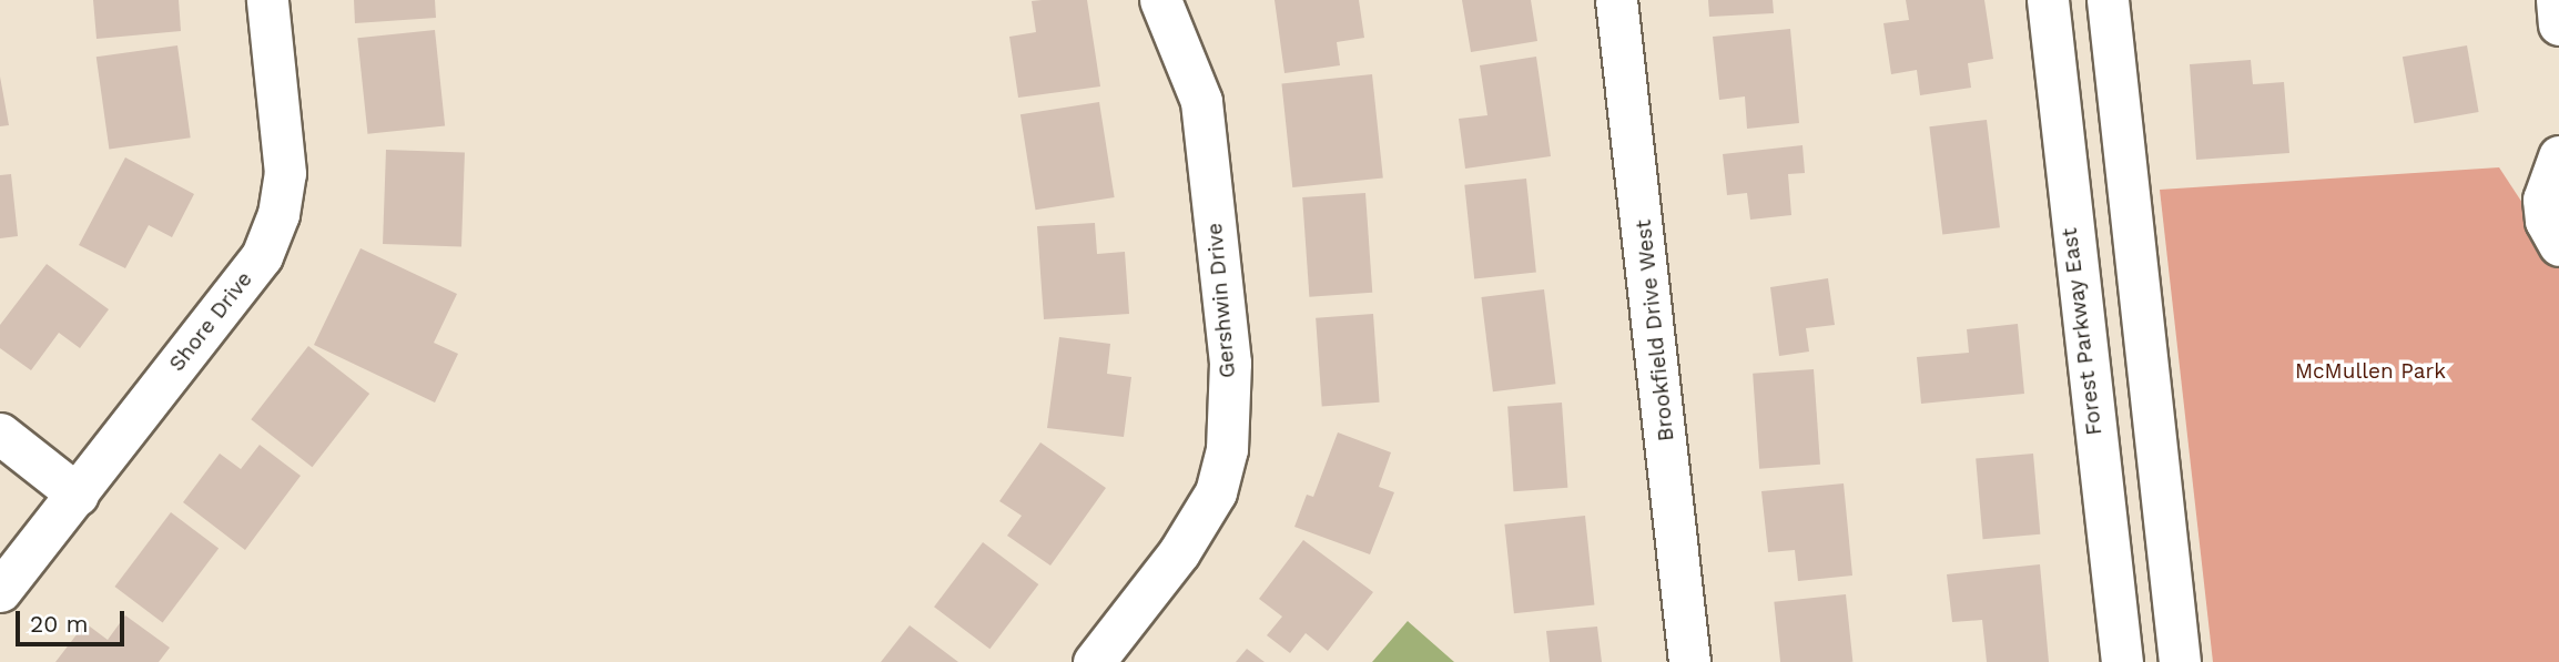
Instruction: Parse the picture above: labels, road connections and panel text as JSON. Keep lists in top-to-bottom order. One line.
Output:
{"streets":{"street":["Gershwin Drive","Shore Drive","Brookfield Drive West","Forest Parkway East"]},"parks":["McMullen Park"],"scale_bar":"20 m"}
